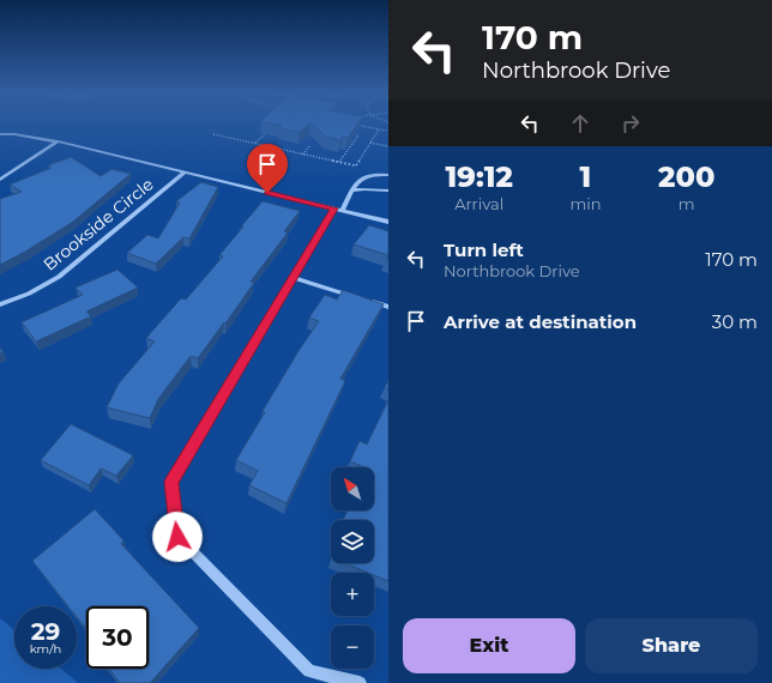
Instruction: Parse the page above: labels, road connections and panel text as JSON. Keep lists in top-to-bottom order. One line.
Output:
{"streets":{"street":["Brookside Circle"]},"north":"top left","page":{"turn":["170 m","Northbrook Drive"],"eta":["19:12","Arrival","1","min","200","m"],"list":[{"name":"Turn left","note":"Northbrook Drive","value":"170 m"},{"name":"Arrive at destination","value":"30 m"}],"map_buttons":["+","−"],"speed":"29 km/h","limit":"30","buttons":["Exit","Share"]}}
